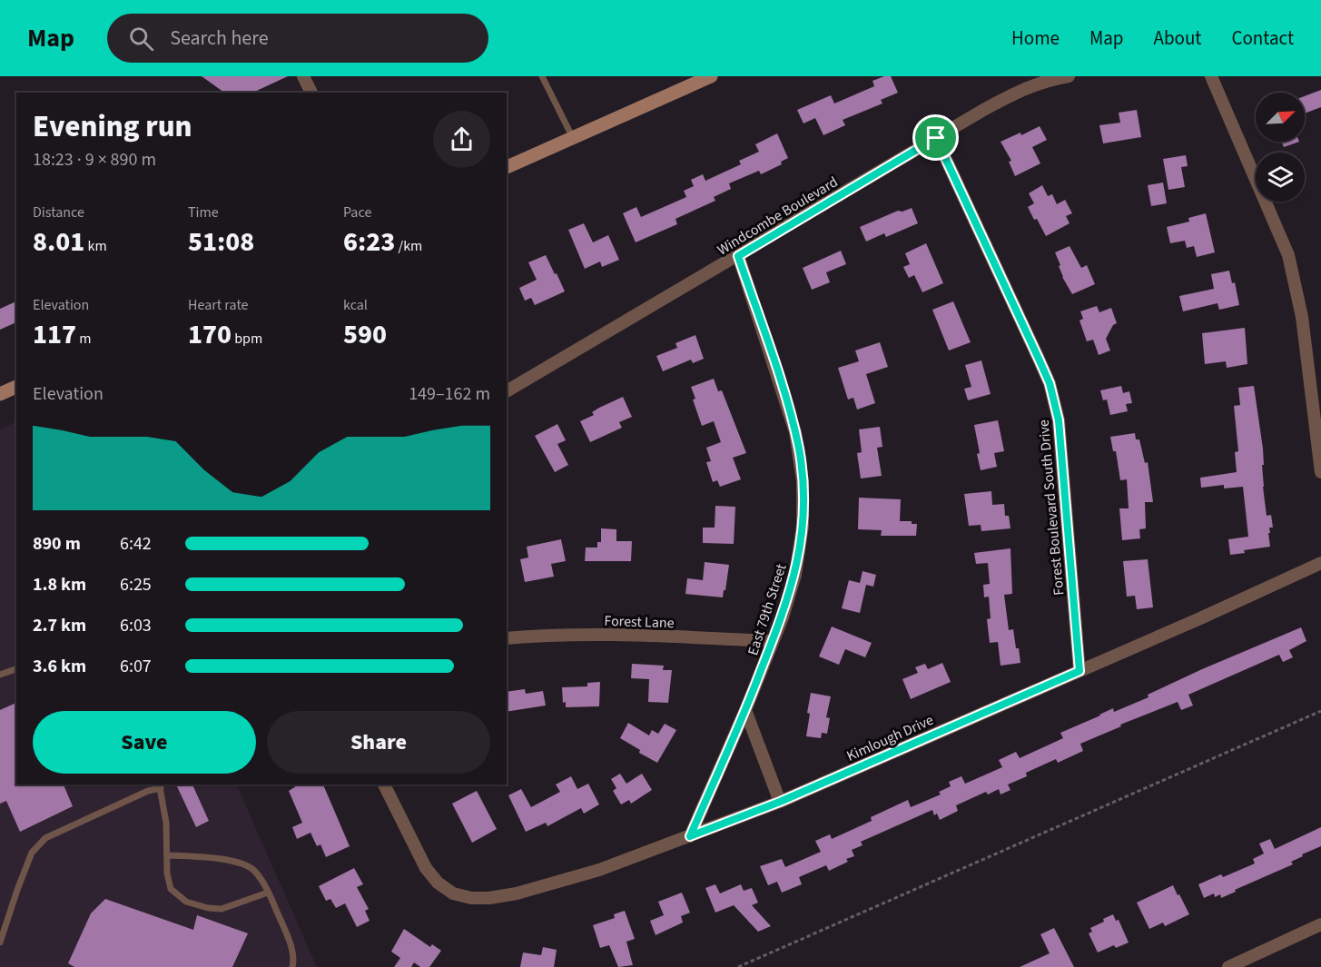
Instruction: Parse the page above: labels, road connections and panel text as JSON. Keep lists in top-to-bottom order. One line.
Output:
{"streets":{"street":["Windcombe Boulevard","Forest Boulevard South Drive","East 79th Street","Forest Lane","Kimlough Drive"]},"crossings":[["Windcombe Boulevard","Forest Boulevard South Drive"],["Windcombe Boulevard","East 79th Street"],["Forest Boulevard South Drive","Kimlough Drive"],["East 79th Street","Forest Lane"],["East 79th Street","Kimlough Drive"]],"north":"top right","page":{"header":"Map","search":"Search here","nav":["Home","Map","About","Contact"],"heading":["Evening run","18:23 · 9 × 890 m"],"stats":[["Distance","8.01 km"],["Time","51:08"],["Pace","6:23 /km"],["Elevation","117 m"],["Heart rate","170 bpm"],["kcal","590"]],"chart":["Elevation","149–162 m"],"list":[{"name":"890 m","note":"6:42"},{"name":"1.8 km","note":"6:25"},{"name":"2.7 km","note":"6:03"},{"name":"3.6 km","note":"6:07"}],"buttons":["Save","Share"]}}
